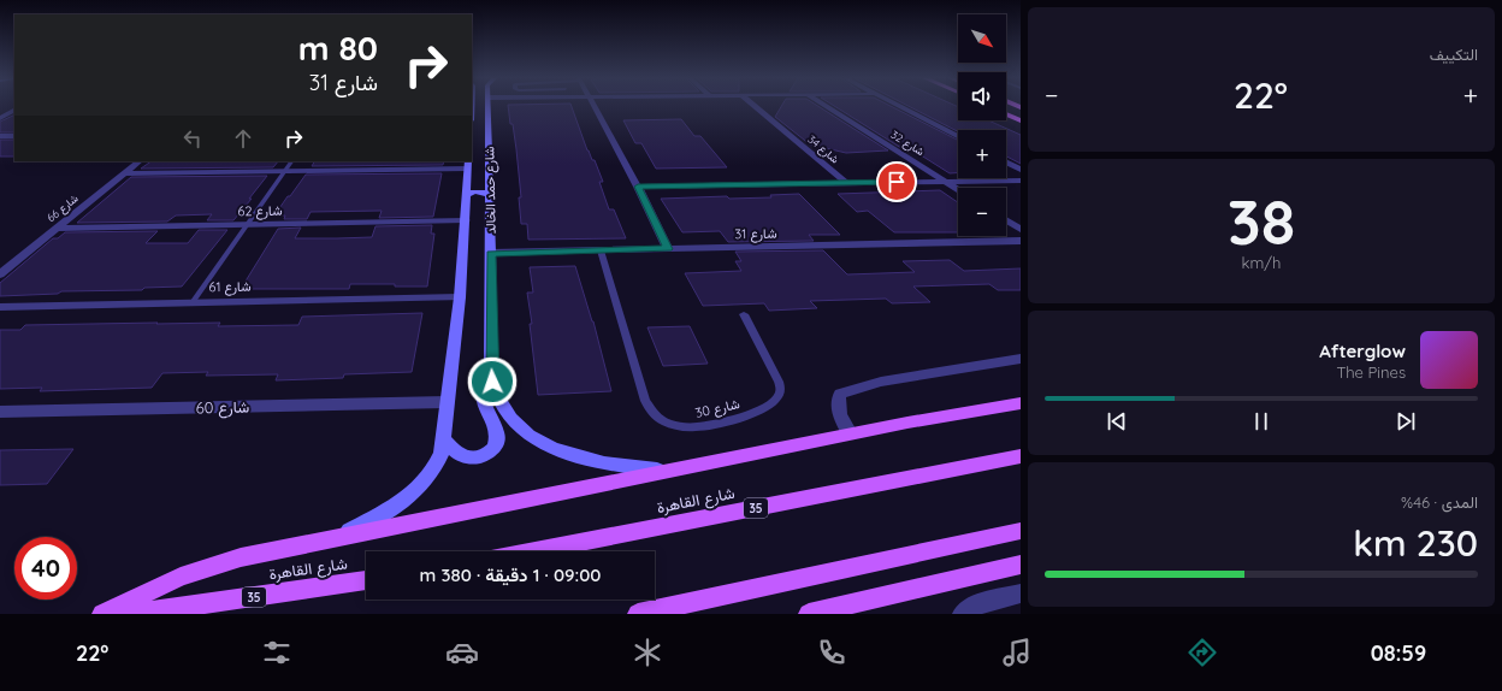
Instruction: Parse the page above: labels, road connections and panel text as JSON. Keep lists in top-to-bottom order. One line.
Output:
{"streets":{"main road":["شارع القاهرة","35"],"street":["شارع 32","شارع 34","شارع حمد الخالد","شارع 66","شارع 62","شارع 31","شارع 61","شارع 60"],"lane":["شارع 30"]},"crossings":[["شارع حمد الخالد","شارع 62"],["شارع حمد الخالد","شارع 31"],["شارع حمد الخالد","شارع 61"],["شارع حمد الخالد","شارع 60"],["شارع 66","شارع 62"],["شارع 31","شارع 30"]],"north":"bottom right","page":{"tile":["التكييف",["38","km/h"],["المدى · 46%","230 km"]],"map_buttons":["+","−"],"turn":["80 m","شارع 31"],"heat":["−","22°","+"],"song":["Afterglow","The Pines"],"limit":"40","trip":"09:00 · 1 دقيقة · 380 m","tabs":["08:59","22°"]}}
